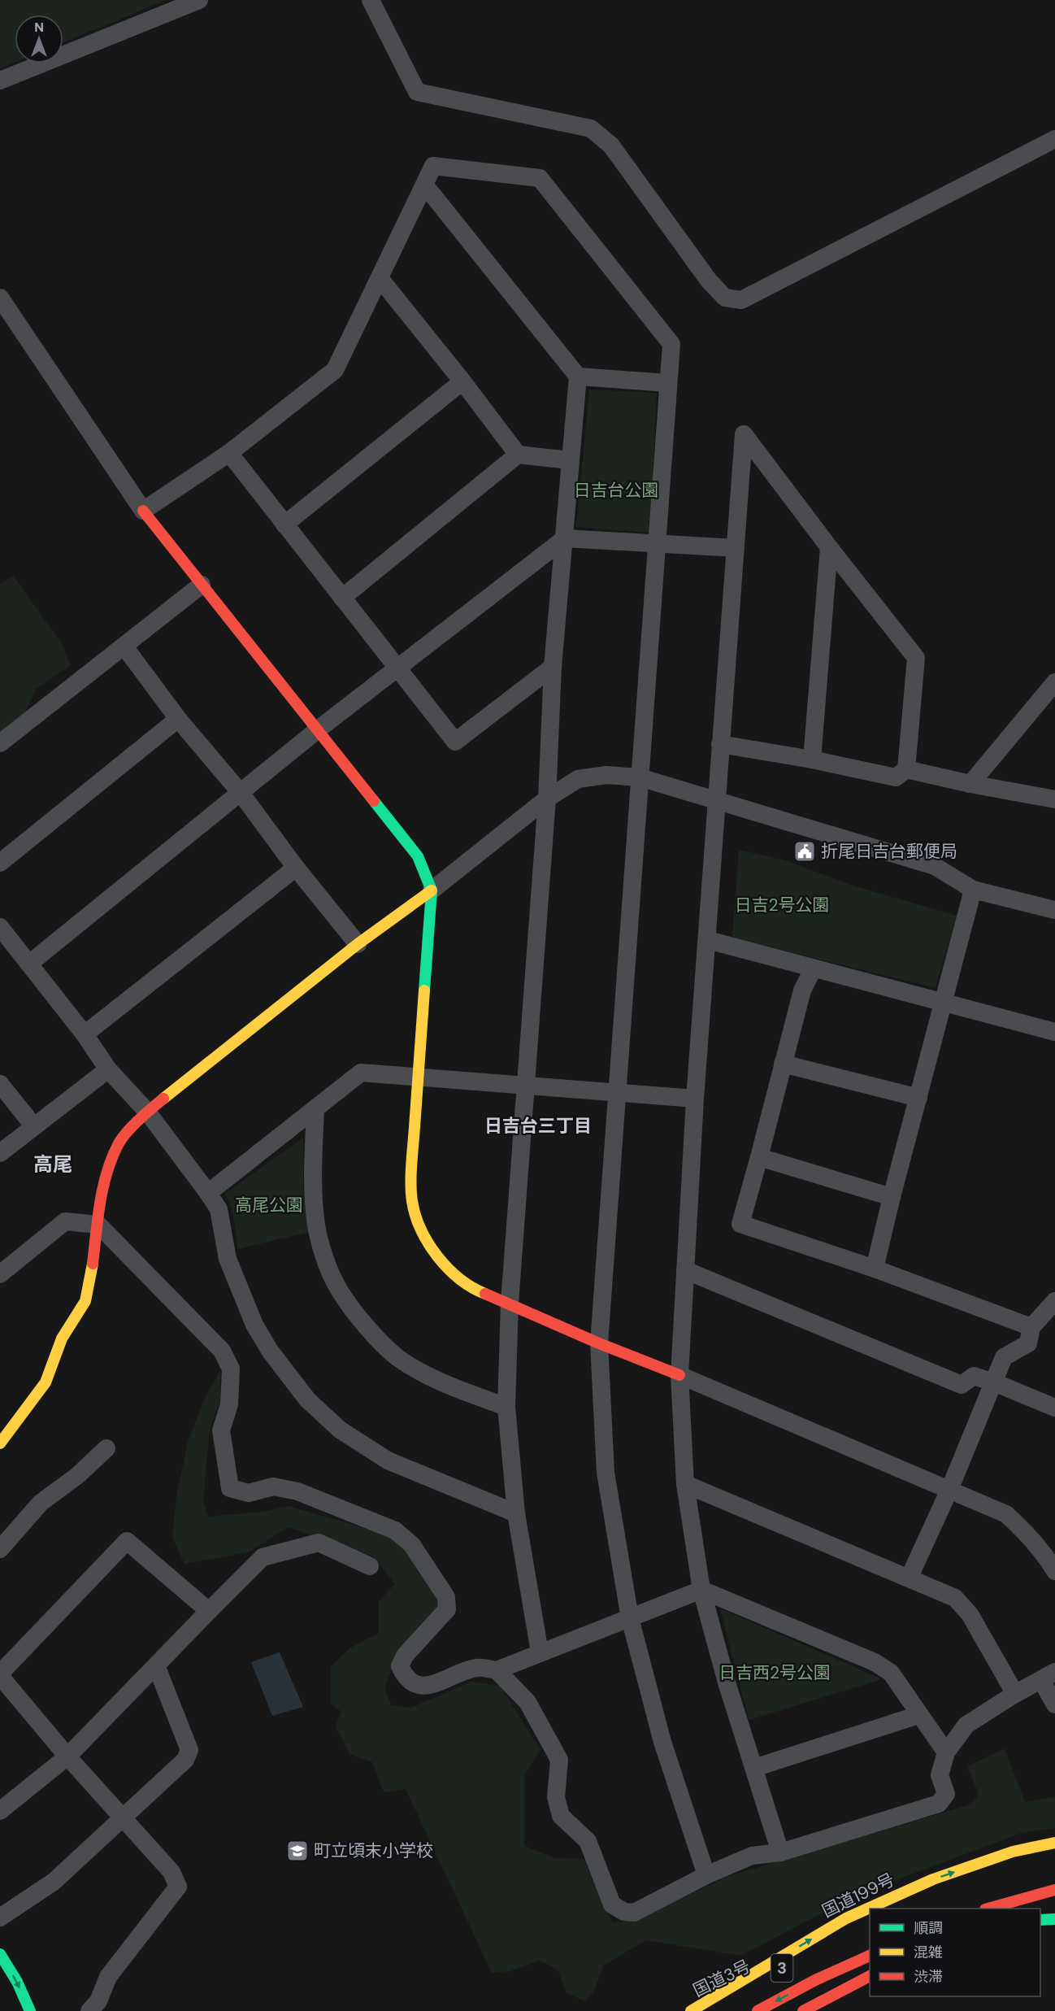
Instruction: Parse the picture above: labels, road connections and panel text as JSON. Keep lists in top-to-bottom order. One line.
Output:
{"streets":{"main road":["国道199号","3","国道3号"]},"crossings":[["国道199号","国道3号"]],"districts":["日吉台三丁目","高尾"],"parks":["日吉台公園","日吉2号公園","高尾公園","日吉西2号公園"],"places":{"public building":["折尾日吉台郵便局"],"school or university":["町立頃末小学校"]},"legend":["順調","混雑","渋滞"],"north":"top"}
